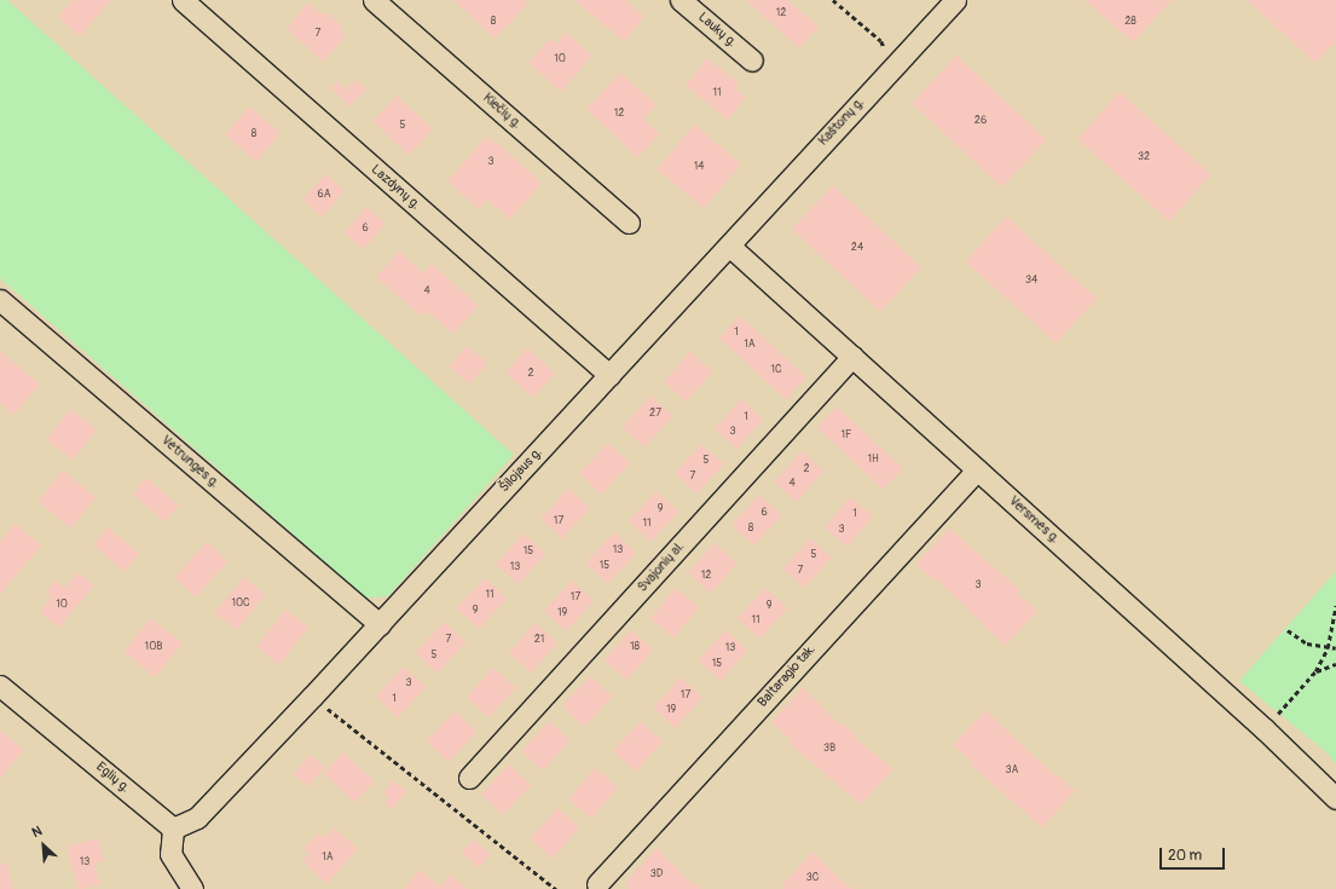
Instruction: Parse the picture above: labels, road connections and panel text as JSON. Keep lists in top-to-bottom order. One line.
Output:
{"streets":{"street":["Laukų g.","Kiečių g.","Kaštonų g.","Lazdynų g.","Vėtrungės g.","Šilojaus g.","Versmės g.","Svajonių al.","Baltaragio tak.","Eglių g."]},"crossings":[["Kaštonų g.","Šilojaus g."],["Kaštonų g.","Versmės g."],["Lazdynų g.","Šilojaus g."],["Vėtrungės g.","Šilojaus g."],["Šilojaus g.","Versmės g."],["Šilojaus g.","Eglių g."],["Versmės g.","Svajonių al."],["Versmės g.","Baltaragio tak."]],"house_numbers":["12","8","28","7","10","11","12","26","5","8","32","3","14","6A","6","24","34","4","1","1A","1C","2","27","1","3","1F","1H","5","2","7","4","9","6","1","17","11","8","3","13","15","5","15","13","7","12","3","11","17","10C","10","9","9","19","11","7","21","10B","18","13","5","15","3","17","1","19","3B","3A","1A","13","3D","3C"],"scale_bar":"20 m","north":"top left"}
